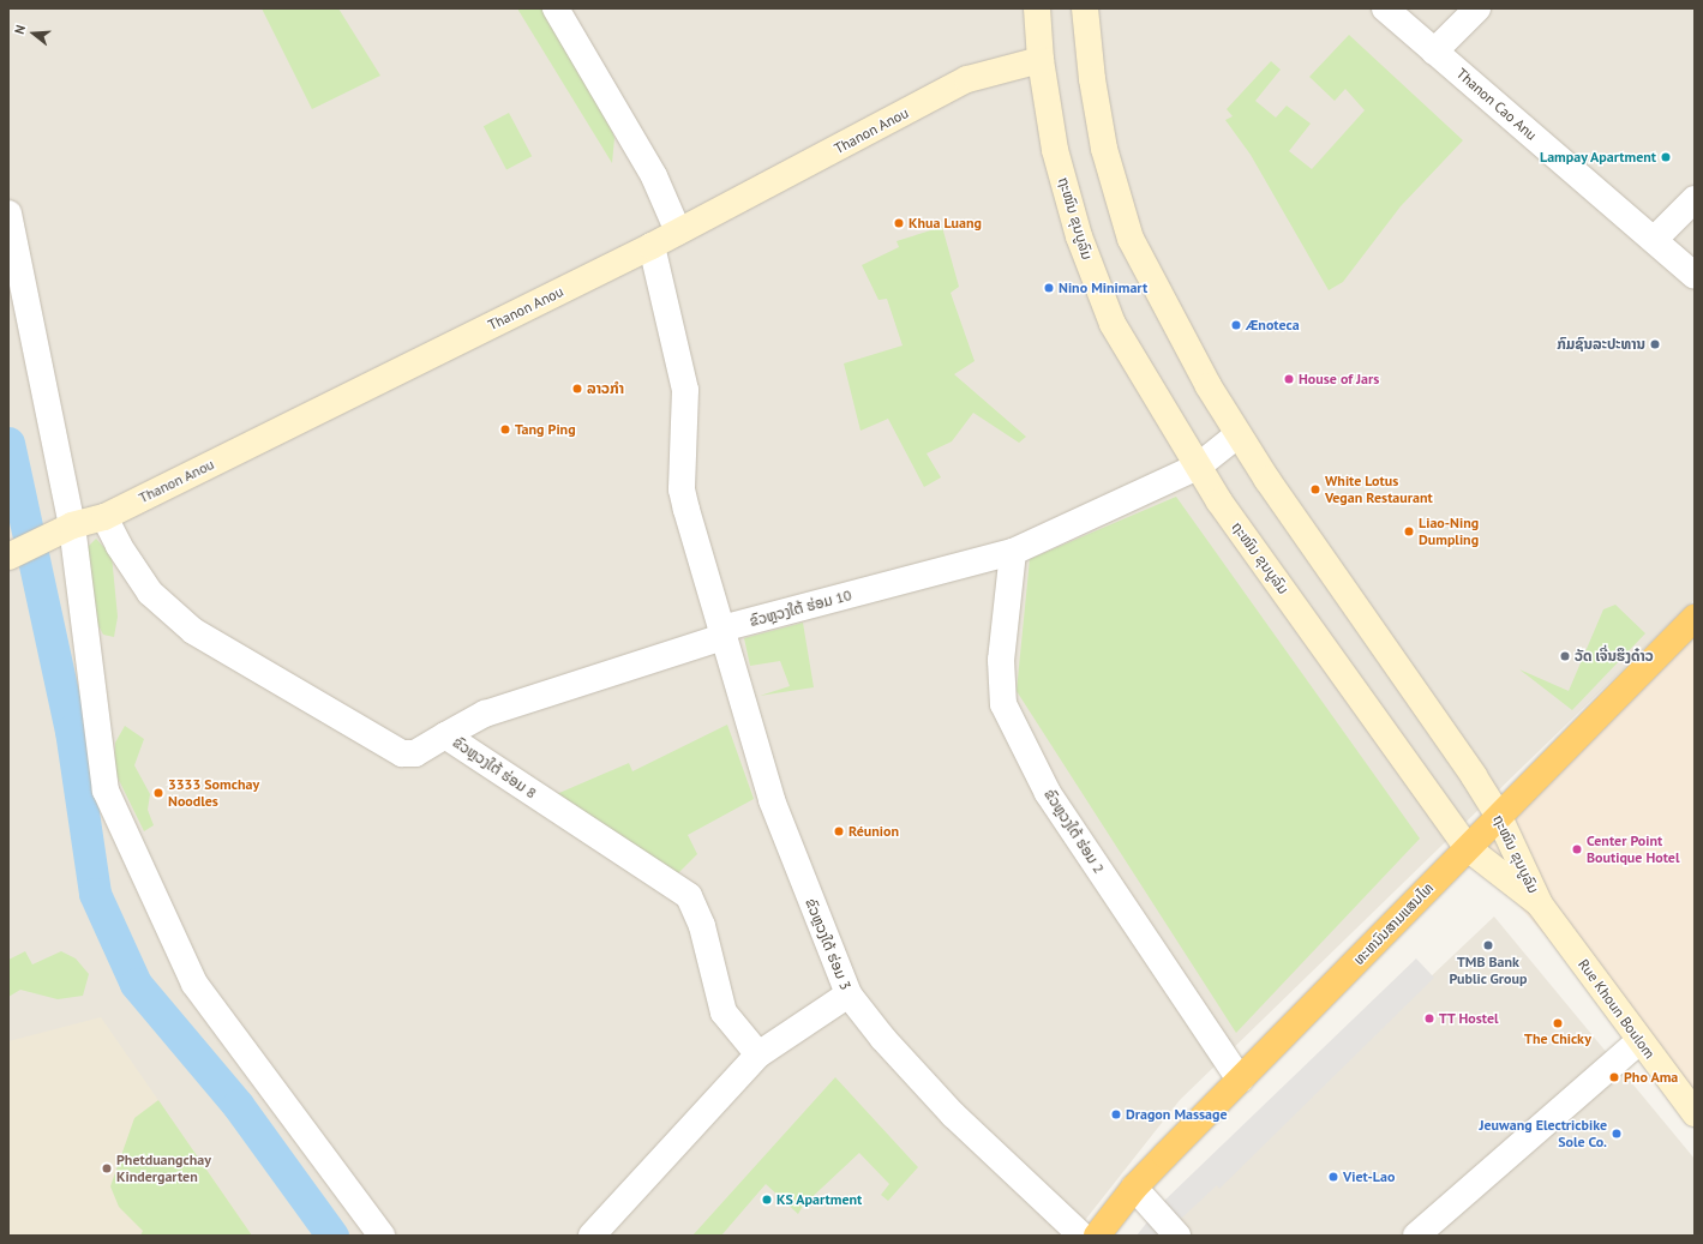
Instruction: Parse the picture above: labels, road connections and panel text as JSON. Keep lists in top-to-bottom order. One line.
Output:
{"streets":{"highway":["ທະຫນົນສາມແສນໄທ"],"street":["Thanon Cao Anu","Thanon Anou","ຖະໜົນ ຂຸນບູລົມ","ຂົວຫຼວງໃຕ້ ຮ່ອມ 10","ຂົວຫຼວງໃຕ້ ຮ່ອມ 8","ຂົວຫຼວງໃຕ້ ຮ່ອມ 2","ຂົວຫຼວງໃຕ້ ຮ່ອມ 3","Rue Khoun Boulom"]},"crossings":[["Thanon Anou","ຖະໜົນ ຂຸນບູລົມ"],["Thanon Anou","ຂົວຫຼວງໃຕ້ ຮ່ອມ 8"],["ຖະໜົນ ຂຸນບູລົມ","ຂົວຫຼວງໃຕ້ ຮ່ອມ 10"],["ຖະໜົນ ຂຸນບູລົມ","ທະຫນົນສາມແສນໄທ"],["ຖະໜົນ ຂຸນບູລົມ","Rue Khoun Boulom"],["ຂົວຫຼວງໃຕ້ ຮ່ອມ 10","ຂົວຫຼວງໃຕ້ ຮ່ອມ 8"],["ຂົວຫຼວງໃຕ້ ຮ່ອມ 10","ຂົວຫຼວງໃຕ້ ຮ່ອມ 2"],["ຂົວຫຼວງໃຕ້ ຮ່ອມ 10","ຂົວຫຼວງໃຕ້ ຮ່ອມ 3"],["ຂົວຫຼວງໃຕ້ ຮ່ອມ 2","ທະຫນົນສາມແສນໄທ"]],"places":["Lampay Apartment","Khua Luang","Nino Minimart","Ænoteca","ກົມຊົນລະປະທານ","House of Jars","ລາວກໍາ","Tang Ping","White Lotus Vegan Restaurant","Liao-Ning Dumpling","ວັດ ເຈີ່ນຮຶງດ໋າວ","3333 Somchay Noodles","Réunion","Center Point Boutique Hotel","TMB Bank Public Group","TT Hostel","The Chicky","Pho Ama","Dragon Massage","Jeuwang Electricbike Sole Co.","Phetduangchay Kindergarten","Viet-Lao","KS Apartment"],"north":"left"}
